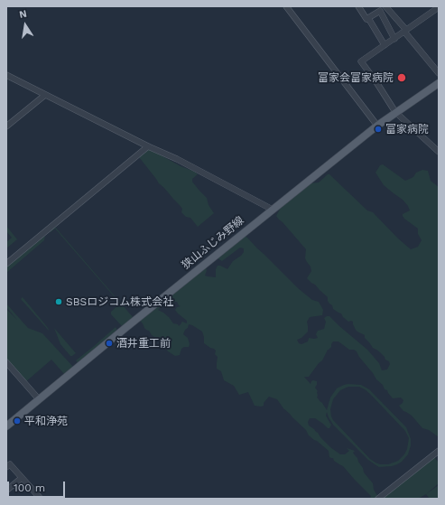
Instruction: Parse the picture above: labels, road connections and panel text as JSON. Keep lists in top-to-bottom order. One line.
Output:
{"streets":{"main road":["狭山ふじみ野線"]},"places":["富家会富家病院","富家病院","SBSロジコム株式会社","酒井重工前","平和浄苑"],"scale_bar":"100 m","north":"top"}
